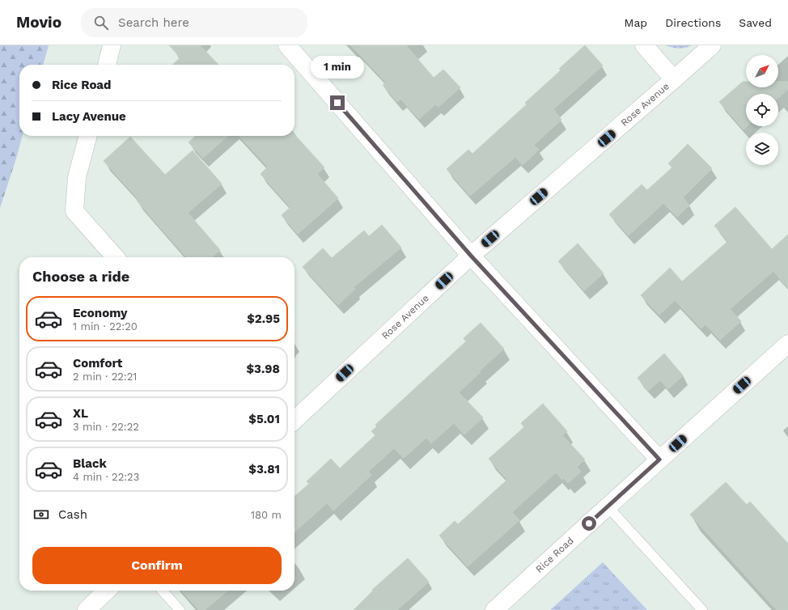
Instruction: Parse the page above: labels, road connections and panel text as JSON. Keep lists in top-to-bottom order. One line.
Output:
{"streets":{"street":["Rose Avenue","Rice Road"]},"north":"top right","page":{"header":"Movio","search":"Search here","nav":["Map","Directions","Saved"],"bubble":"1 min","banner":["Rice Road","Lacy Avenue"],"heading":"Choose a ride","list":[{"name":"Economy","note":"1 min · 22:20","value":"$2.95"},{"name":"Comfort","note":"2 min · 22:21","value":"$3.98"},{"name":"XL","note":"3 min · 22:22","value":"$5.01"},{"name":"Black","note":"4 min · 22:23","value":"$3.81"}],"pay":["Cash","180 m"],"buttons":"Confirm"}}
